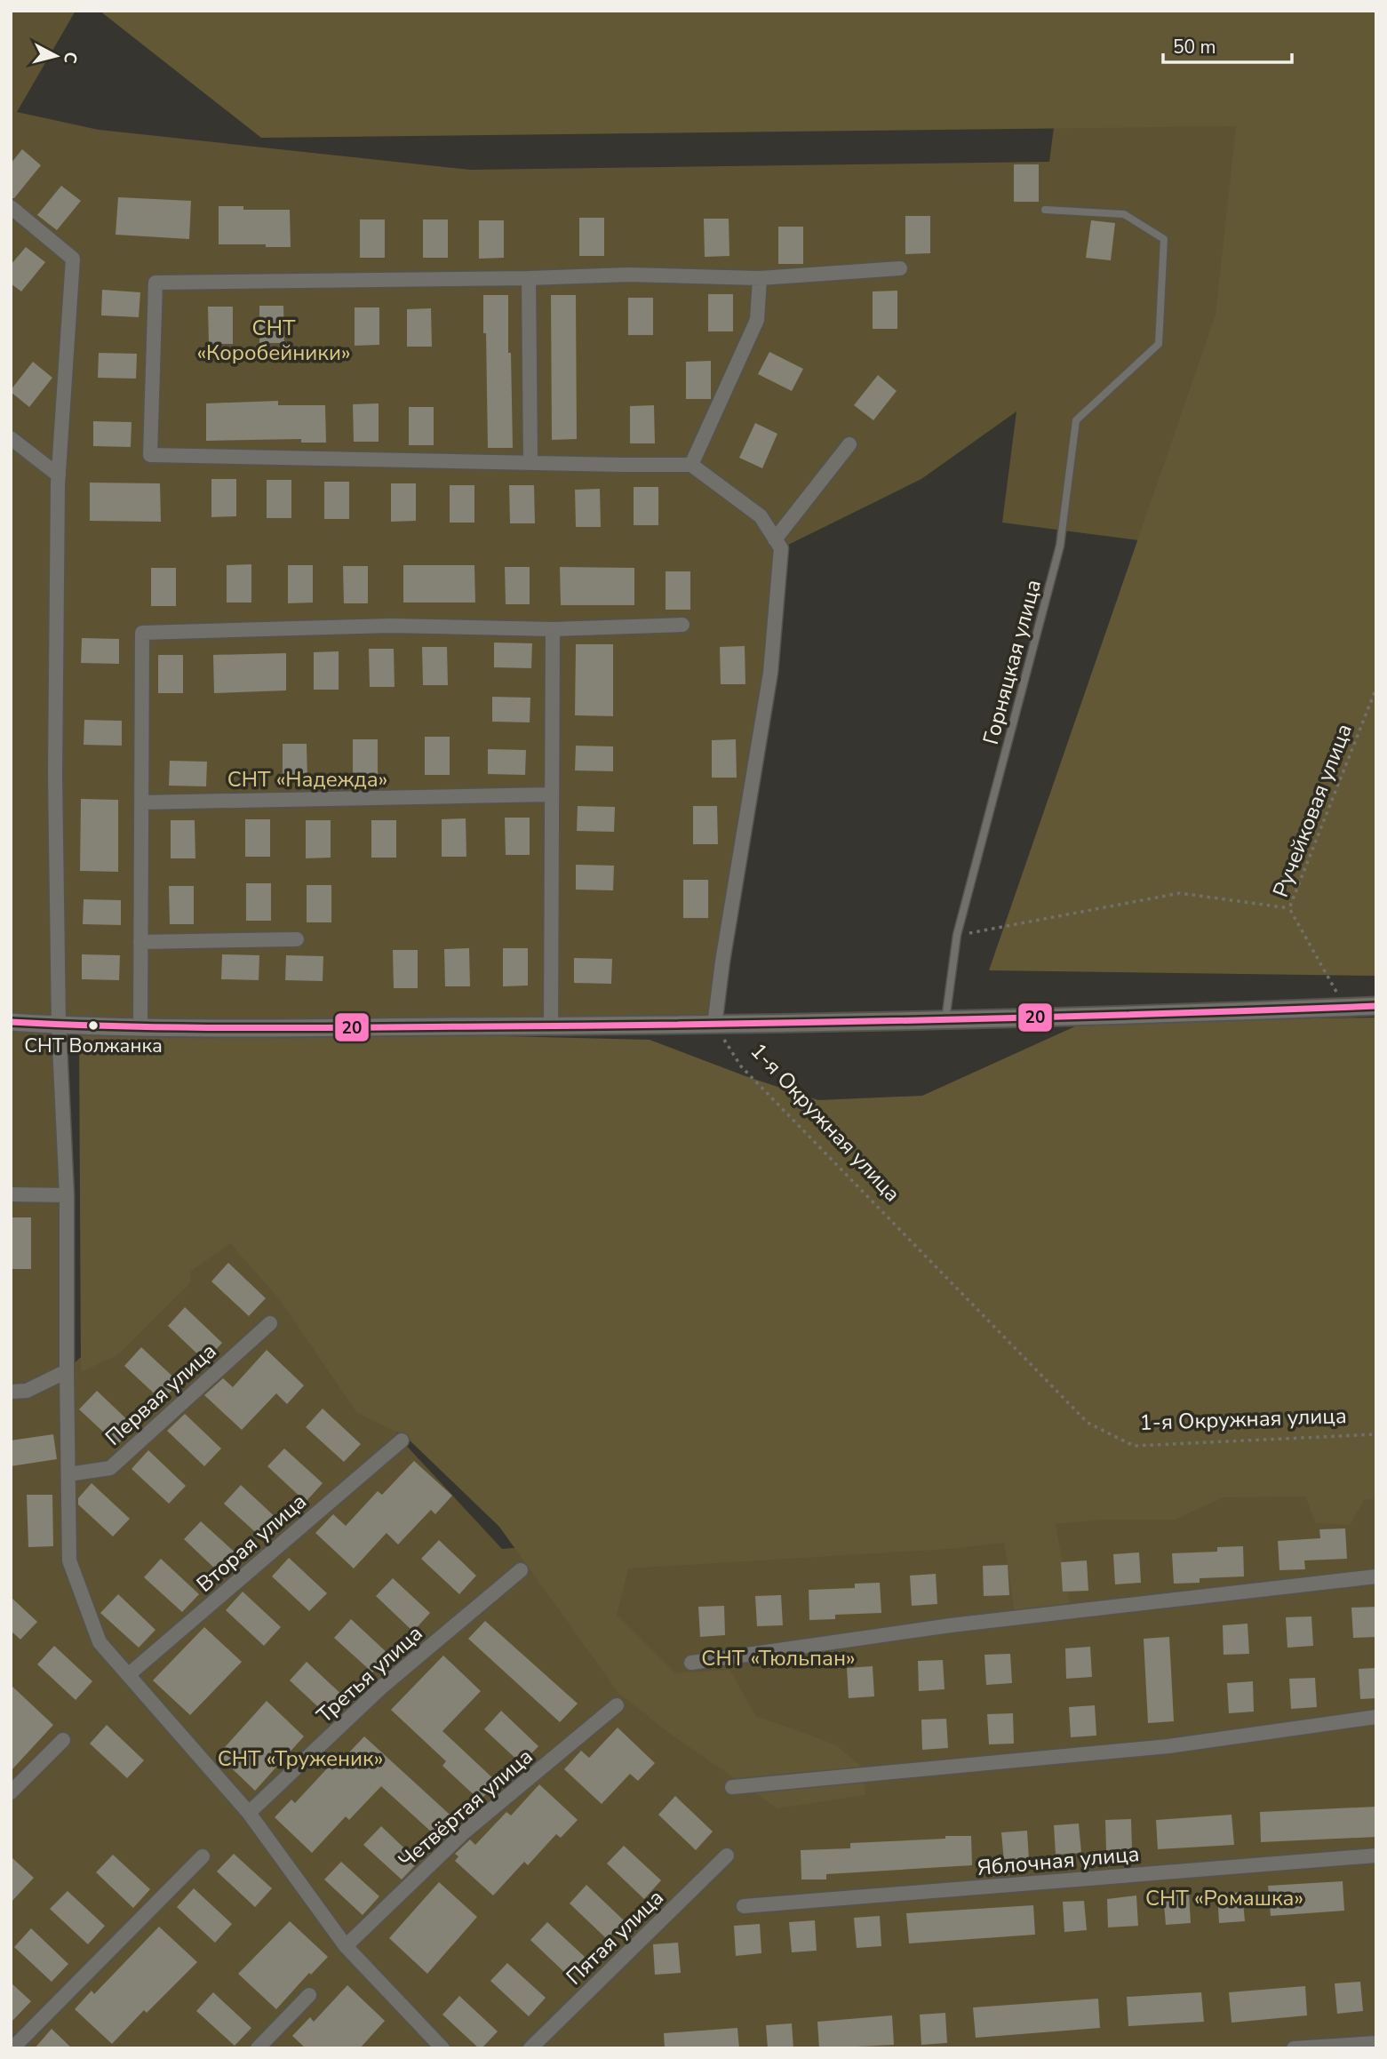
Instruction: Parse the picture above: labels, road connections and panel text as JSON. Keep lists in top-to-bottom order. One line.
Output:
{"streets":{"street":["Первая улица","Вторая улица","Третья улица","Четвёртая улица","Яблочная улица","Пятая улица"],"lane":["Горняцкая улица"],"path":["Ручейковая улица","1-я Окружная улица"]},"parks":["СНТ «Коробейники»","СНТ «Надежда»","СНТ «Тюльпан»","СНТ «Труженик»","СНТ «Ромашка»"],"places":["СНТ Волжанка"],"lines":["transit line 20"],"scale_bar":"50 m","north":"right"}
